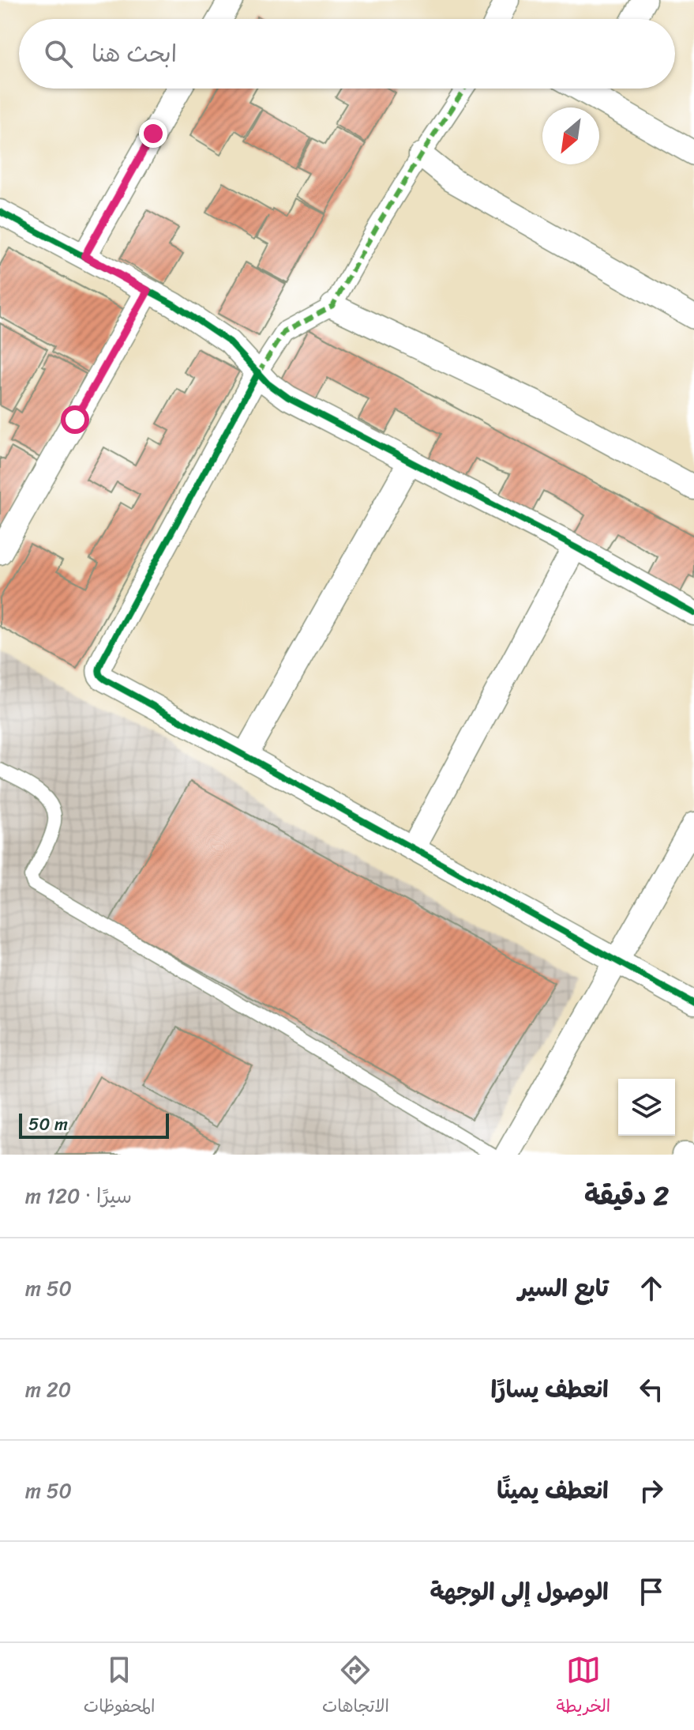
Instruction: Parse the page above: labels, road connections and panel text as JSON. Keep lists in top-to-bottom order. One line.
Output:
{"scale_bar":"50 m","north":"bottom left","page":{"search":"ابحث هنا","scale":"50 m","heading":["2 دقيقة","سيرًا · 120 m"],"list":[["تابع السير","50 m"],["انعطف يسارًا","20 m"],["انعطف يمينًا","50 m"],"الوصول إلى الوجهة"],"nav":["الخريطة","الاتجاهات","المحفوظات"]}}
